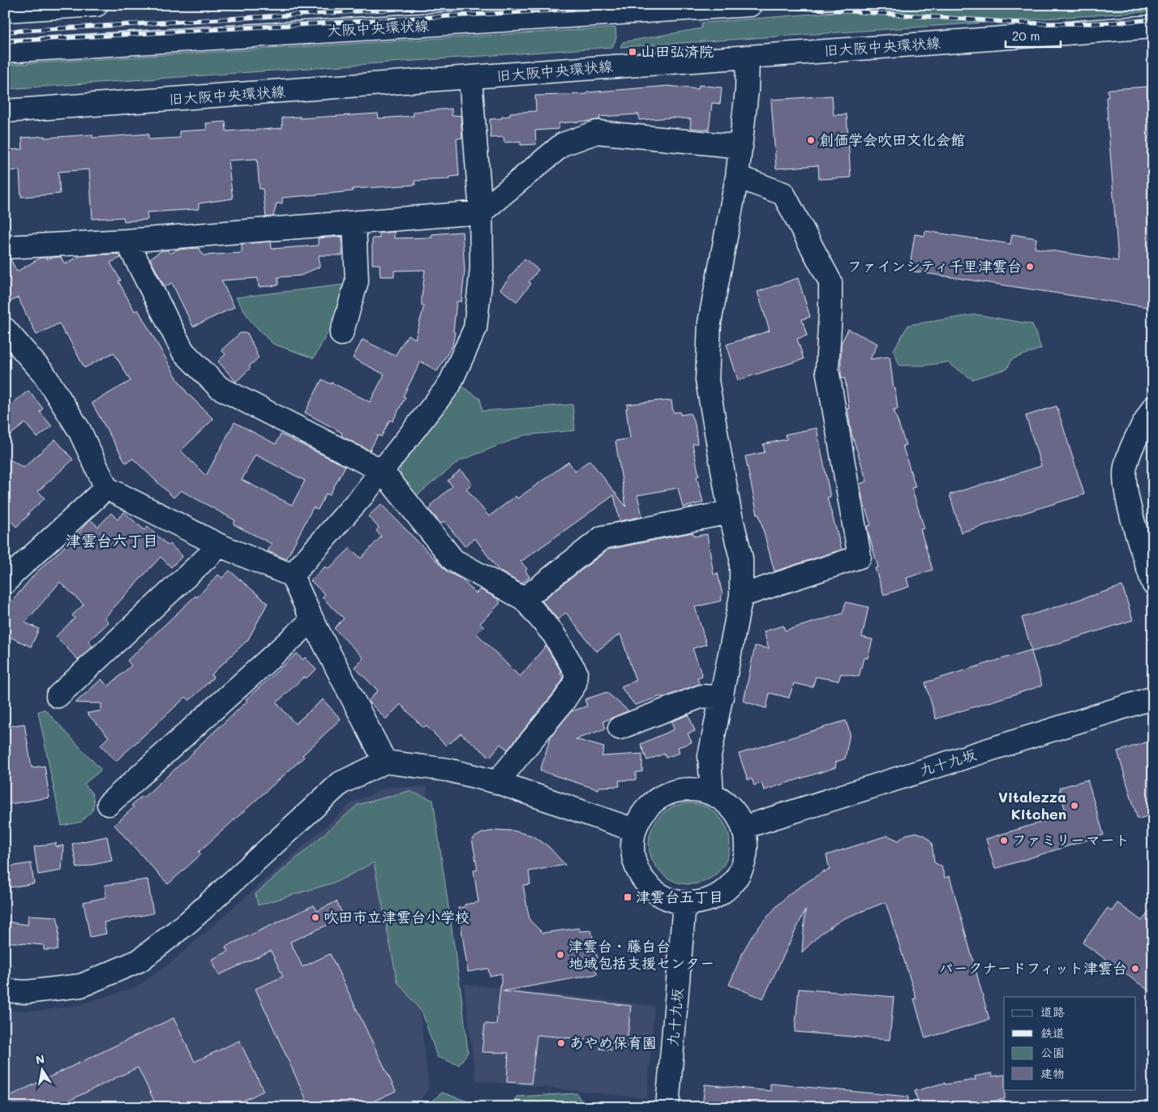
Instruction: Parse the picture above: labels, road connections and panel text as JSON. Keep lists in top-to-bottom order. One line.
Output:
{"streets":{"main road":["大阪中央環状線","旧大阪中央環状線","九十九坂"]},"districts":["津雲台六丁目"],"places":{"transit":["山田弘済院","津雲台五丁目"],"other":["創価学会吹田文化会館","ファインシティ千里津雲台","Vitalezza Kitchen","ファミリーマート","吹田市立津雲台小学校","津雲台・藤白台 地域包括支援センター","パークナードフィット津雲台","あやめ保育園"]},"legend":["道路","鉄道","公園","建物"],"scale_bar":"20 m","north":"top"}
